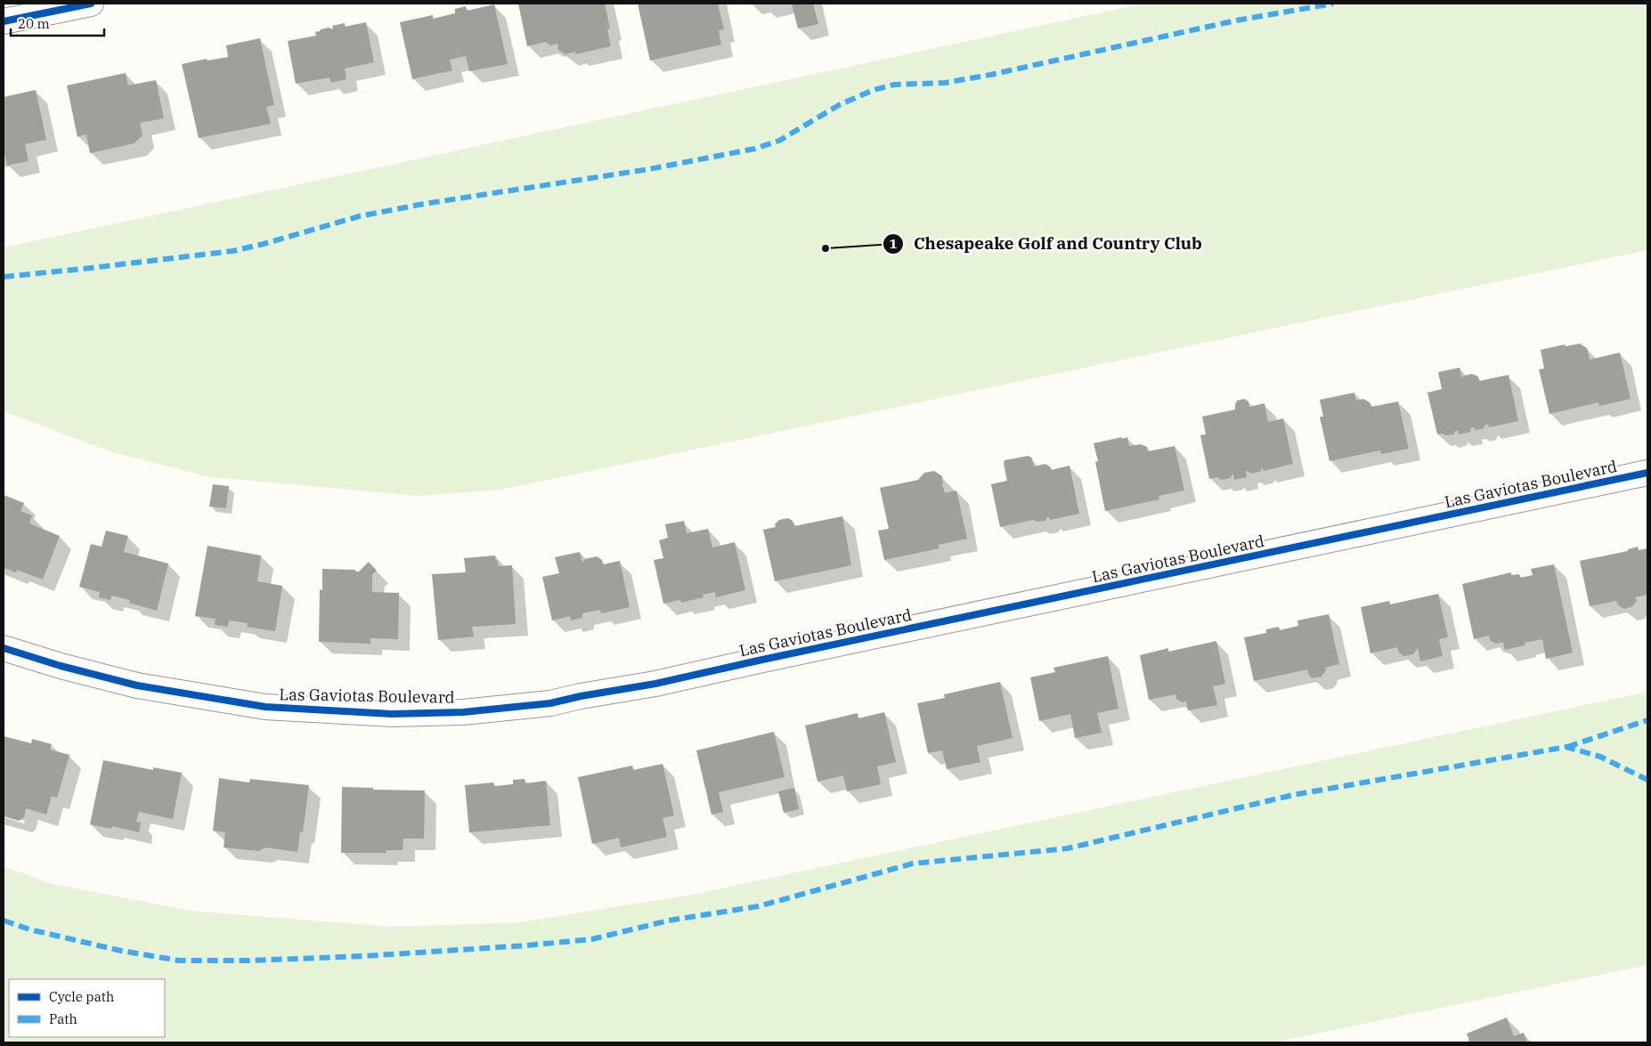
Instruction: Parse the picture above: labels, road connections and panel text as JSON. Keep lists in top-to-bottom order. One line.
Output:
{"streets":{"street":["Las Gaviotas Boulevard"]},"places":["Chesapeake Golf and Country Club"],"legend":["Cycle path","Path"],"scale_bar":"20 m"}
